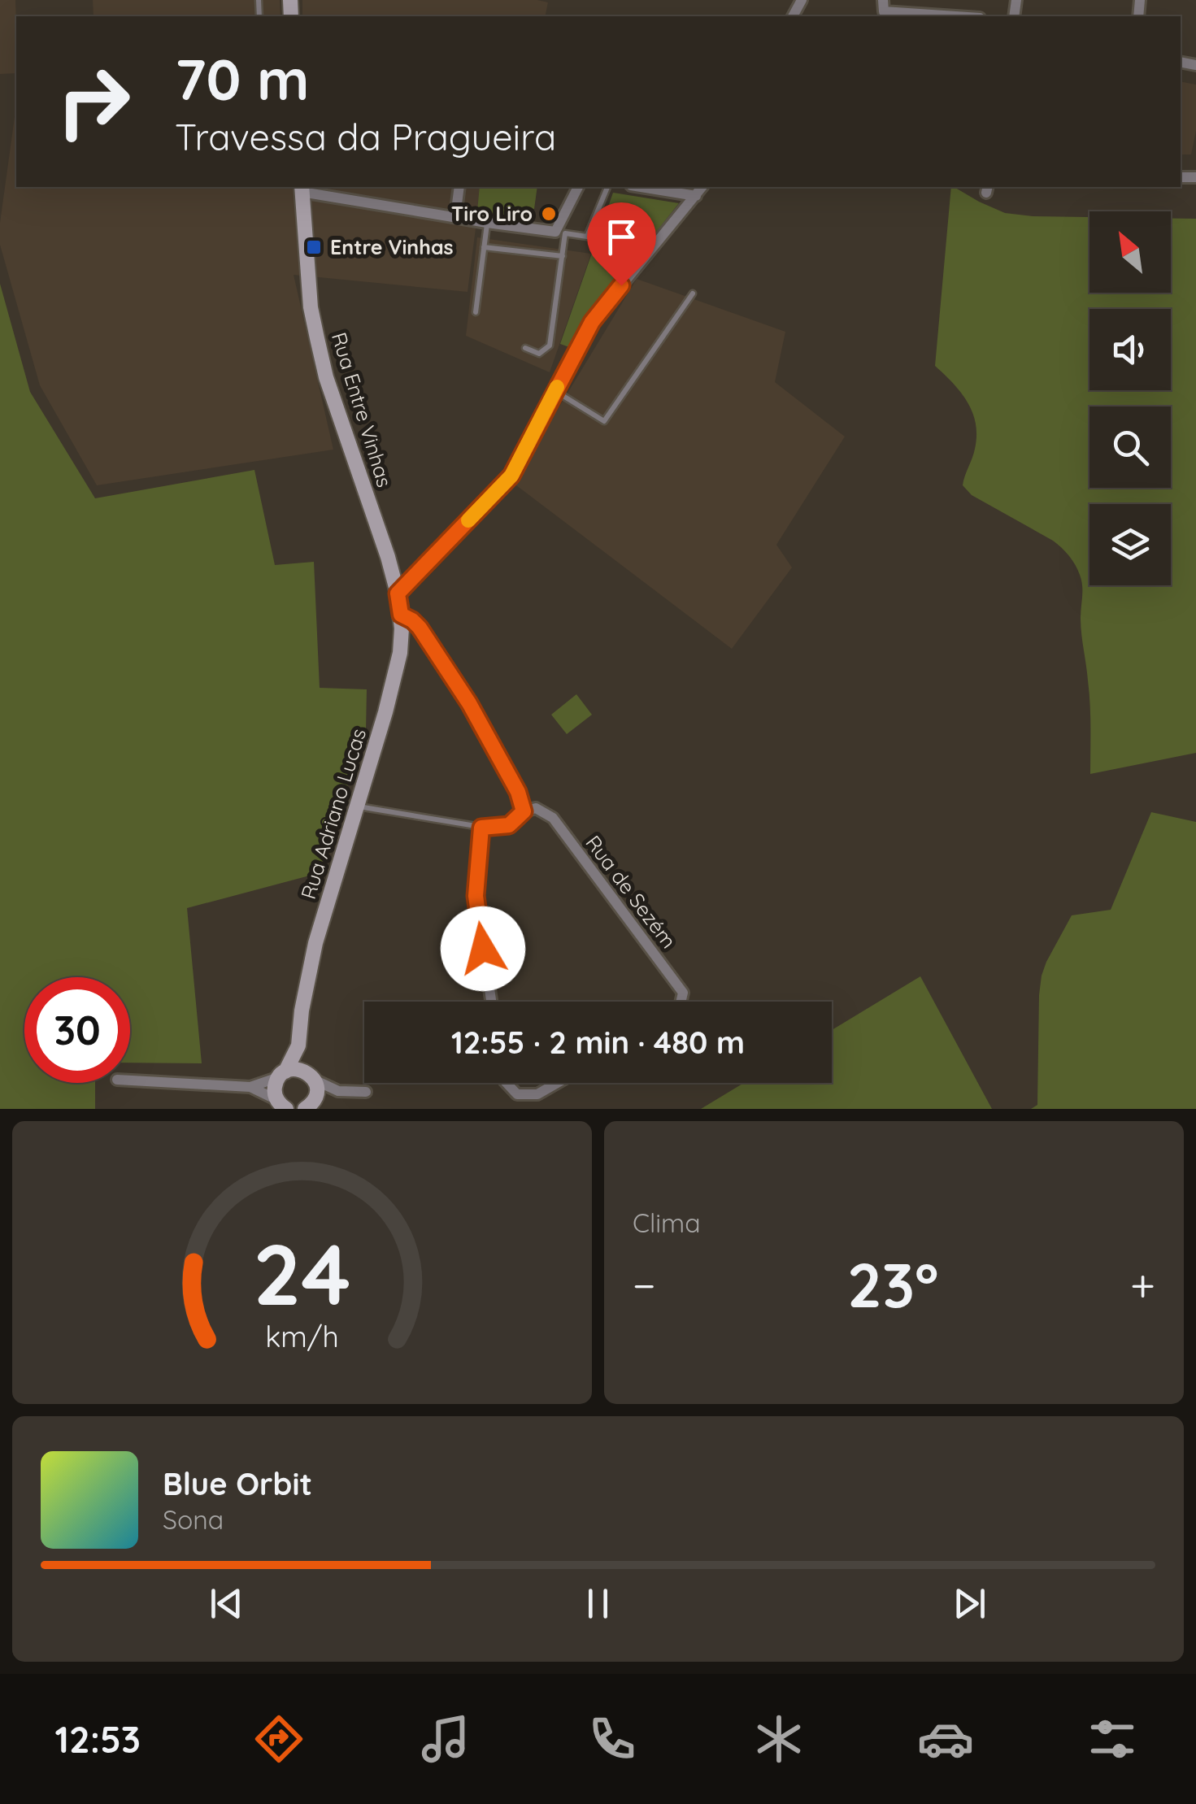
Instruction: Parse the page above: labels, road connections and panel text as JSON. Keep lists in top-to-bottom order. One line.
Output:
{"streets":{"street":["Rua Entre Vinhas","Rua Adriano Lucas","Rua de Sezém"]},"crossings":[["Rua Entre Vinhas","Rua Adriano Lucas"]],"places":{"other":["Tiro Liro"],"transit":["Entre Vinhas"]},"north":"top left","page":{"turn":["70 m","Travessa da Pragueira"],"limit":"30","trip":"12:55 · 2 min · 480 m","tile":"Clima","heat":["−","23°","+"],"song":["Blue Orbit","Sona"],"tabs":"12:53","gauge":["24","km/h"]}}
